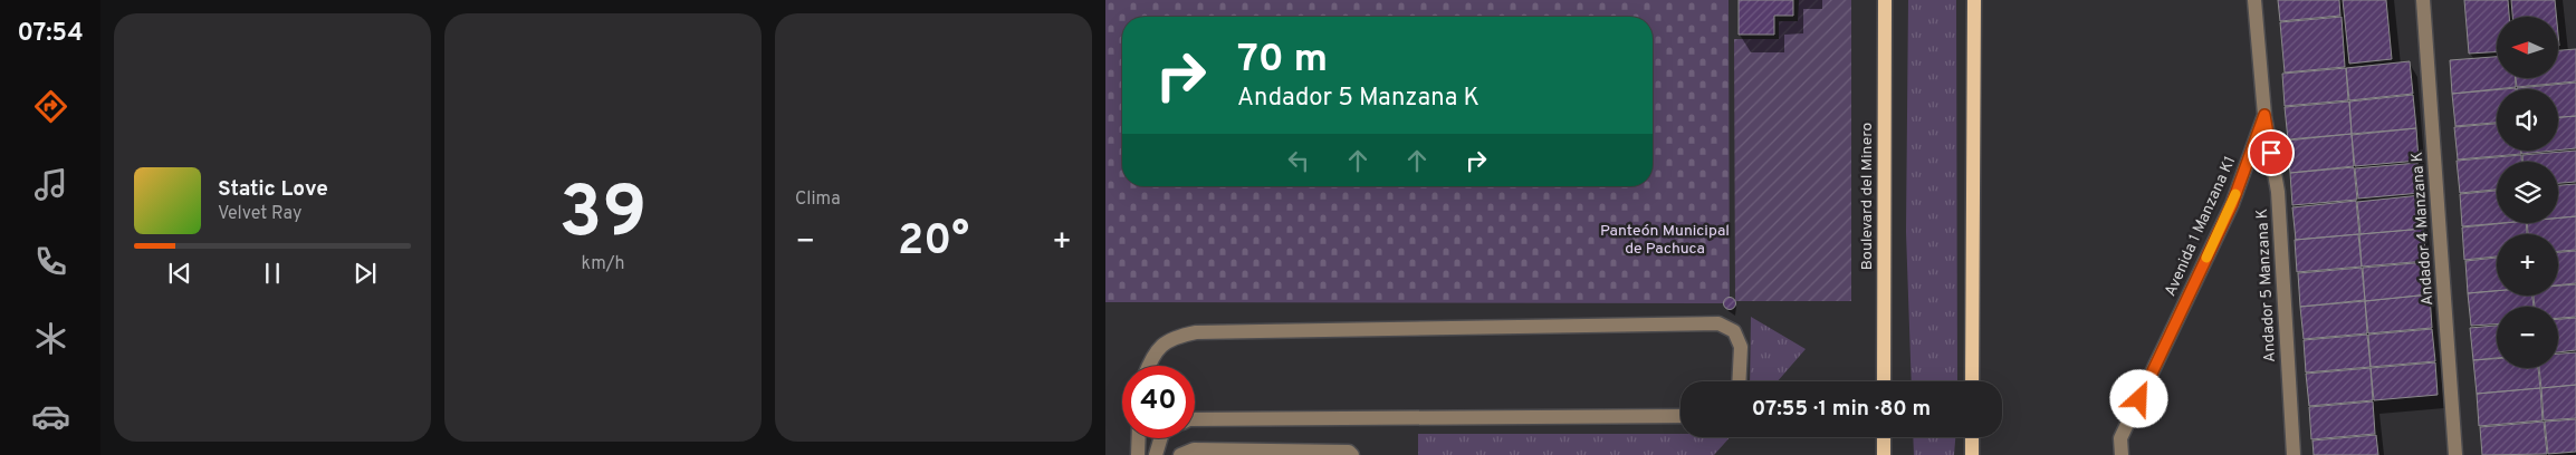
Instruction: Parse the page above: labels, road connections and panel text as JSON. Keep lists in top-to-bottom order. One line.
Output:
{"streets":{"main road":["Boulevard del Minero"],"street":["Avenida 1 Manzana K1","Andador 4 Manzana K","Andador 5 Manzana K"]},"crossings":[["Avenida 1 Manzana K1","Andador 5 Manzana K"]],"parks":["Panteón Municipal de Pachuca"],"north":"left","page":{"tabs":"07:54","tile":[["39","km/h"],"Clima"],"map_buttons":["+","−"],"turn":["70 m","Andador 5 Manzana K"],"song":["Static Love","Velvet Ray"],"heat":["−","20°","+"],"limit":"40","trip":"07:55 · 1 min · 80 m"}}
